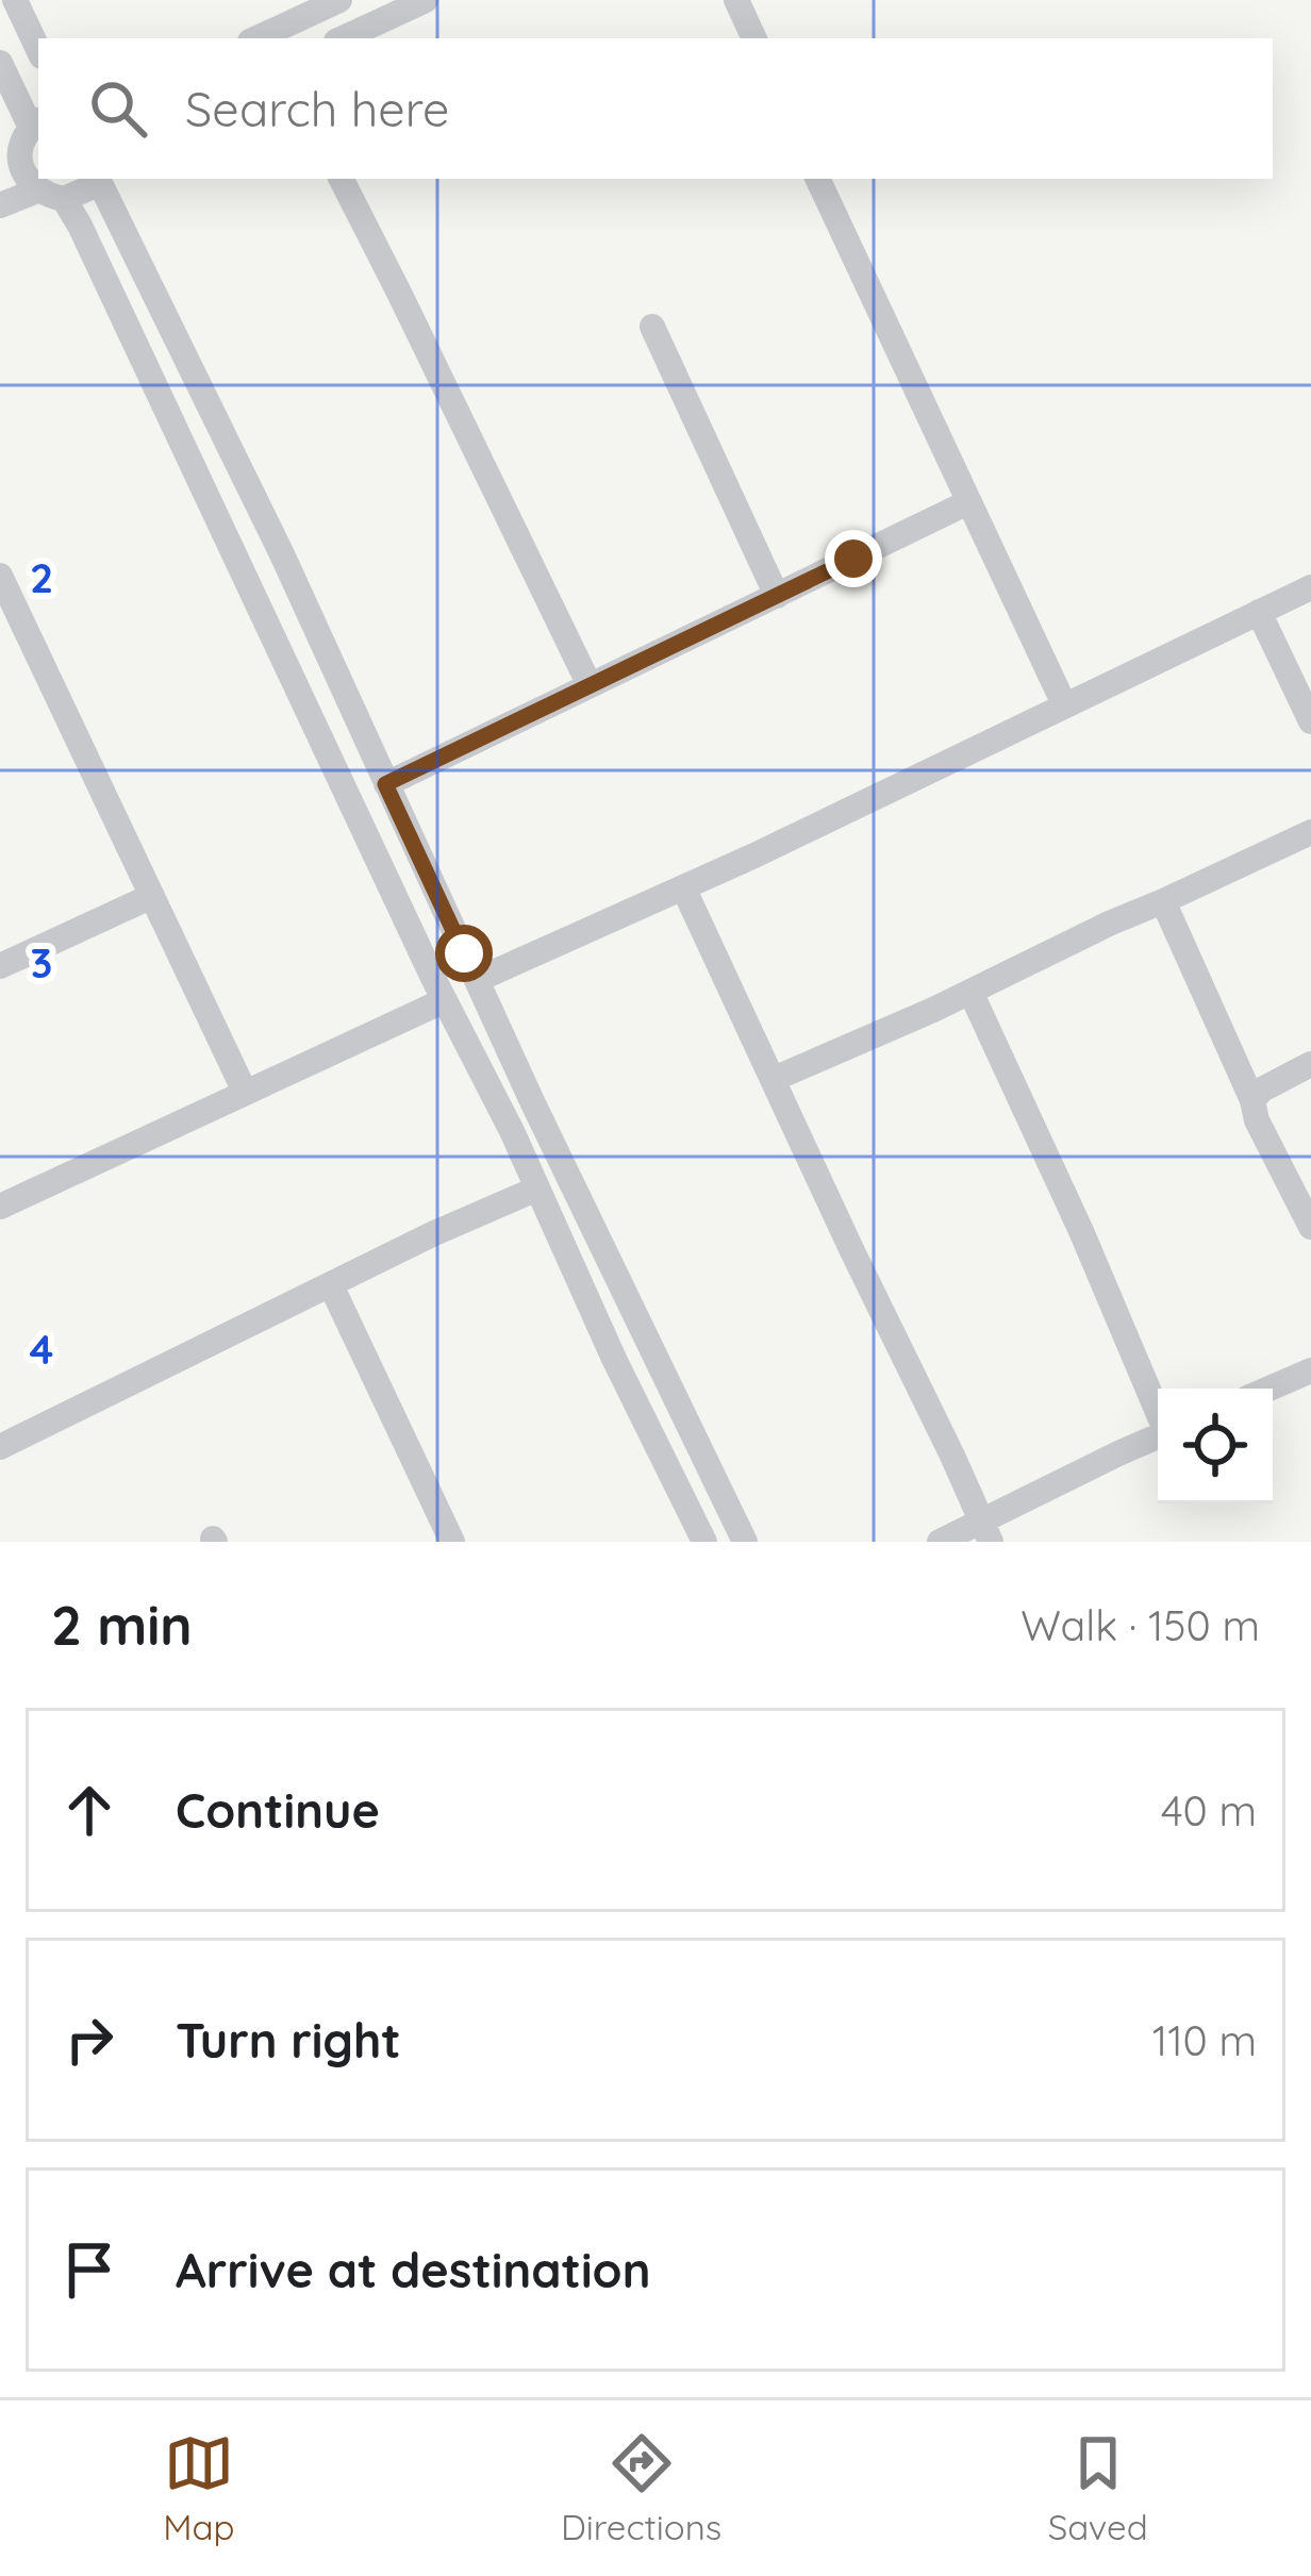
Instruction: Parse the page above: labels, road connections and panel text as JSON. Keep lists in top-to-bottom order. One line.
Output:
{"page":{"search":"Search here","heading":["2 min","Walk · 150 m"],"list":[["Continue","40 m"],["Turn right","110 m"],"Arrive at destination"],"nav":["Map","Directions","Saved"]},"grid":{"rows":["2","3","4"]}}
